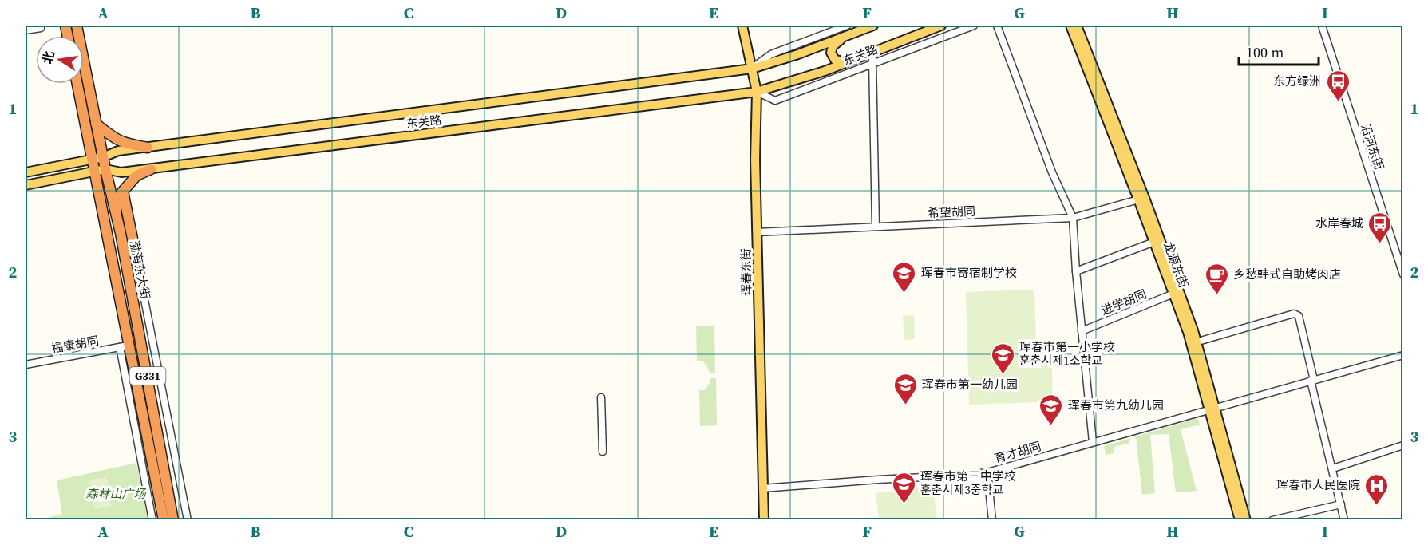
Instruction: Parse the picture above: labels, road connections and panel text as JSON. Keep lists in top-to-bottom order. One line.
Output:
{"streets":{"highway":["渤海东大街","G331"],"main road":["东关路","龙源东街","珲春东街"],"street":["沿河东街","希望胡同","进学胡同","福康胡同","育才胡同"]},"crossings":[["东关路","渤海东大街"],["东关路","珲春东街"],["东关路","G331"],["希望胡同","龙源东街"],["希望胡同","珲春东街"],["龙源东街","进学胡同"],["龙源东街","育才胡同"],["珲春东街","育才胡同"],["福康胡同","G331"]],"parks":["森林山广场"],"places":{"bus stop":["东方绿洲","水岸春城"],"school or university":["珲春市寄宿制学校","珲春市第一小学校 훈춘시제1소학교","珲春市第一幼儿园","珲春市第九幼儿园","珲春市第三中学校 훈춘시제3중학교"],"cafe":["乡愁韩式自助烤肉店"],"hospital":["珲春市人民医院"]},"scale_bar":"100 m","north":"left","grid":{"columns":["A","B","C","D","E","F","G","H","I"],"rows":["1","2","3"]}}
